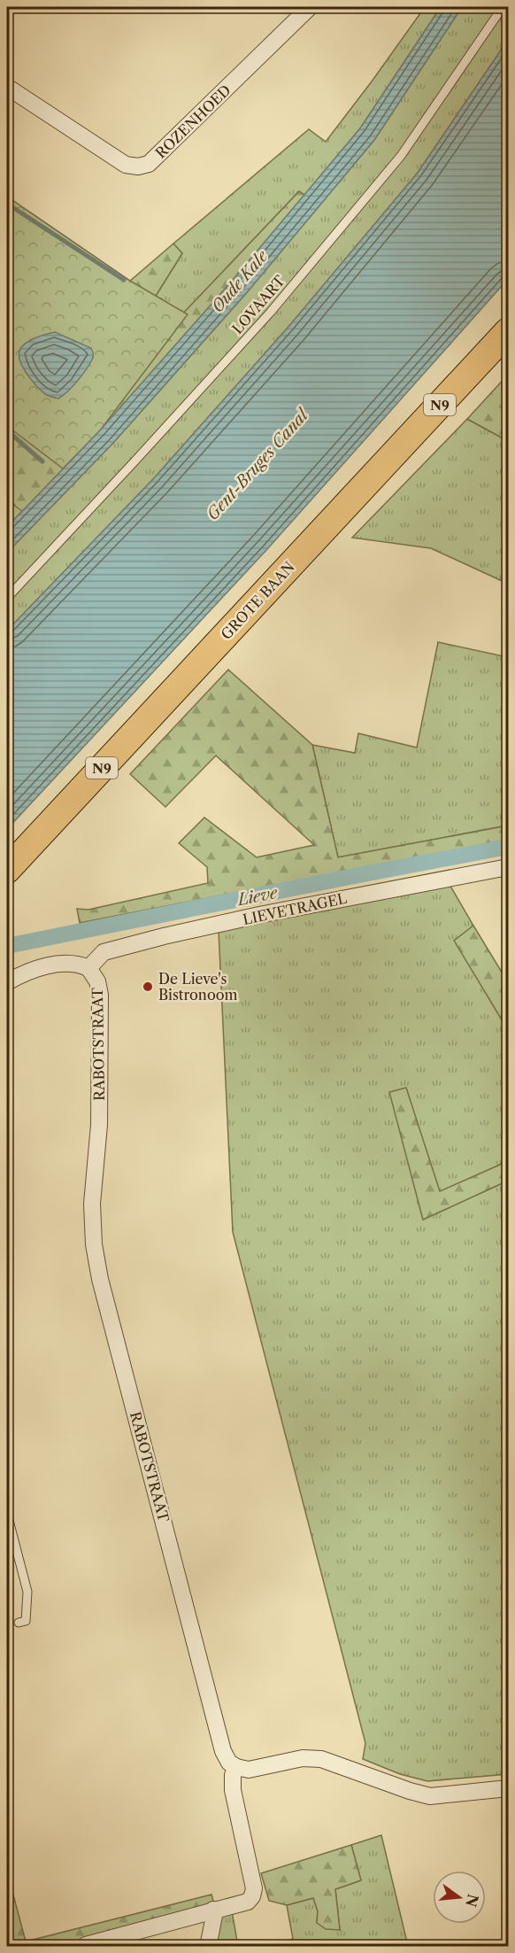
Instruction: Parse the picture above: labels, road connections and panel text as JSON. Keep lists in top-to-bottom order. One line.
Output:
{"streets":{"main road":["N9","GROTE BAAN"],"street":["ROZENHOED","LIEVETRAGEL","RABOTSTRAAT"],"lane":["LOVAART"]},"crossings":[["LIEVETRAGEL","RABOTSTRAAT"]],"water":["Oude Kale","Gent-Bruges Canal","Lieve"],"places":["De Lieve's Bistronoom"],"north":"right"}
